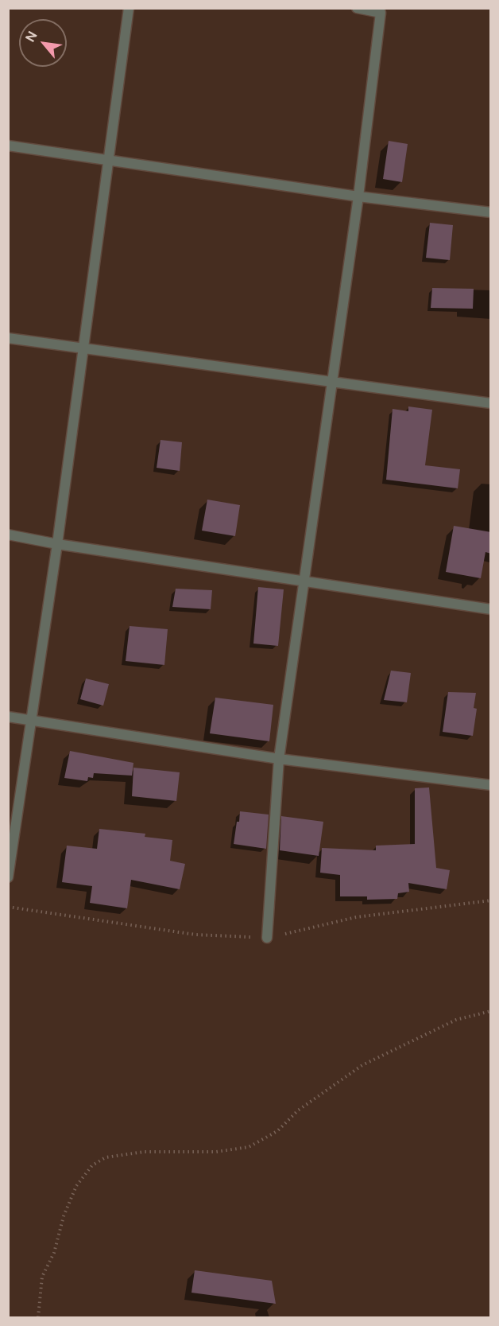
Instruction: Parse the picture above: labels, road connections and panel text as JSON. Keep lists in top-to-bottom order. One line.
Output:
{"north":"top left"}
